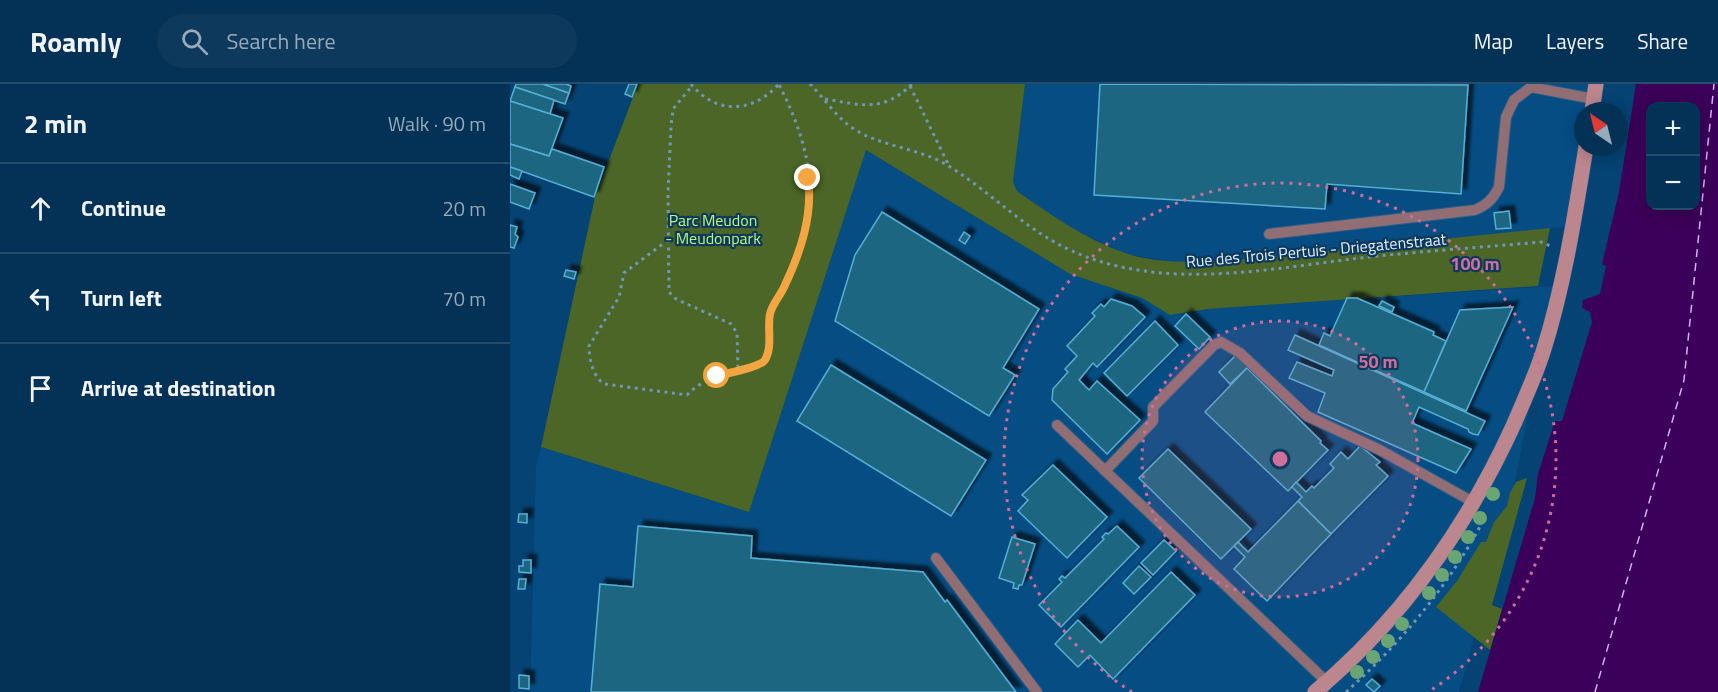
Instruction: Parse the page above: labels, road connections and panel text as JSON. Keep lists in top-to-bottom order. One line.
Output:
{"streets":{"path":["Rue des Trois Pertuis - Driegatenstraat"]},"parks":["Parc Meudon - Meudonpark"],"north":"top left","page":{"header":"Roamly","search":"Search here","nav":["Map","Layers","Share"],"heading":["2 min","Walk · 90 m"],"map_buttons":["+","−"],"list":[["Continue","20 m"],["Turn left","70 m"],"Arrive at destination"]},"rings":["100 m","50 m"]}
